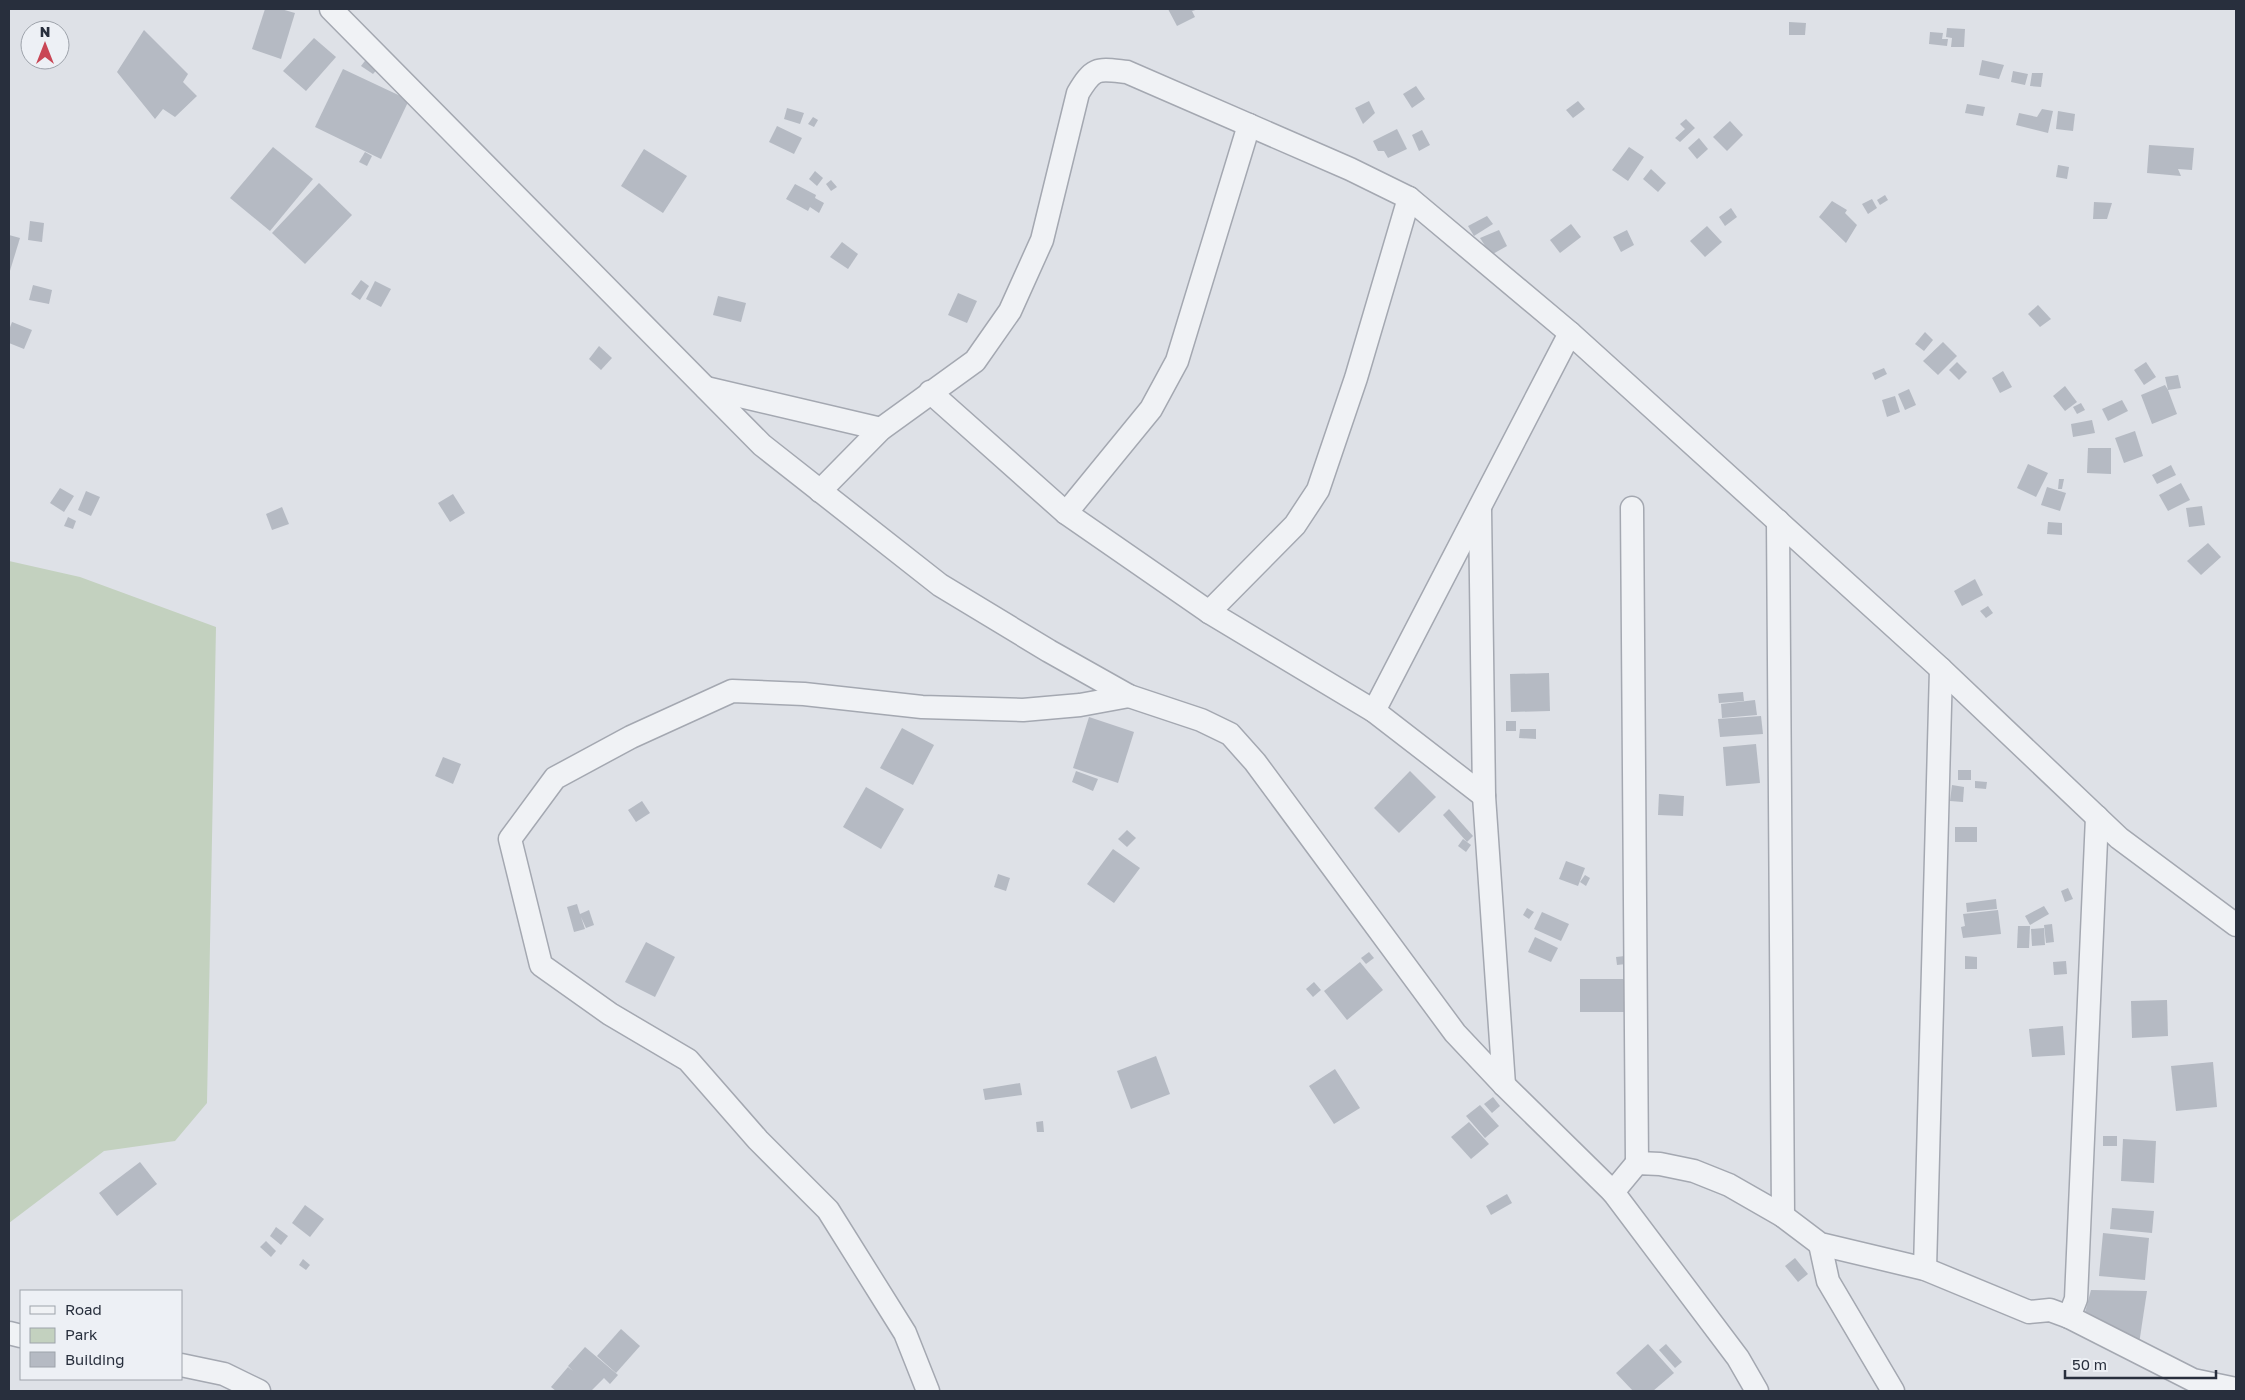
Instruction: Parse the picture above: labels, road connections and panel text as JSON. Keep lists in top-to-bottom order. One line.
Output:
{"legend":["Road","Park","Building"],"scale_bar":"50 m","north":"top"}
